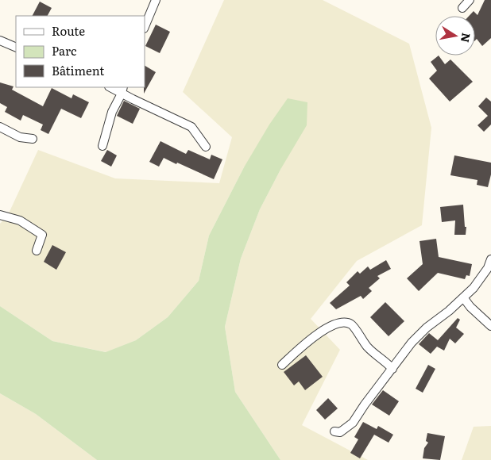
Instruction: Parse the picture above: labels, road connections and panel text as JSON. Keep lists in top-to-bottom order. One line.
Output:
{"legend":["Route","Parc","Bâtiment"],"north":"right"}
